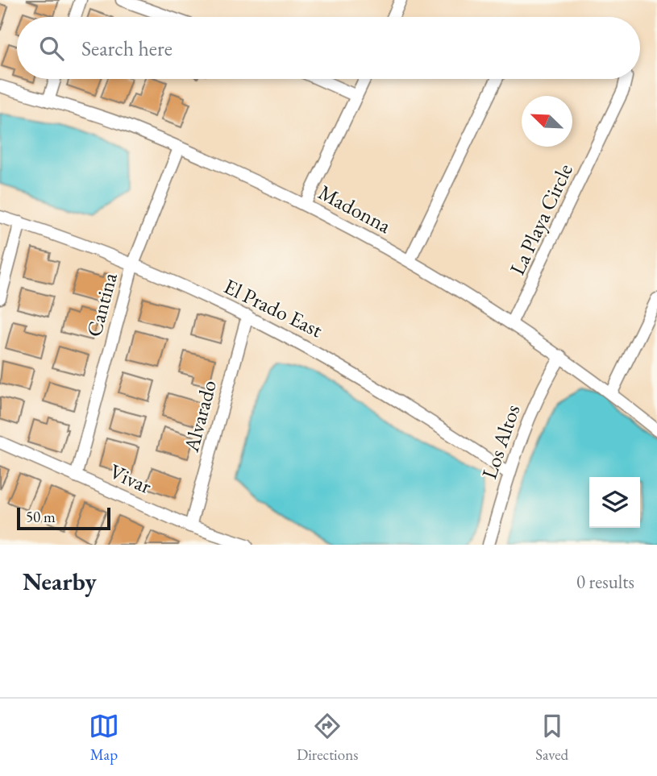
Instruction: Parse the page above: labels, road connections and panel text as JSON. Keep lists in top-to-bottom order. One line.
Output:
{"streets":{"street":["Madonna","La Playa Circle","Cantina","El Prado East","Alvarado","Los Altos","Vivar"]},"crossings":[["Madonna","La Playa Circle"],["Madonna","Cantina"],["Madonna","Los Altos"],["Cantina","El Prado East"],["Cantina","Vivar"],["El Prado East","Alvarado"],["El Prado East","Los Altos"],["Alvarado","Vivar"]],"scale_bar":"50 m","north":"top left","page":{"search":"Search here","scale":"50 m","heading":["Nearby","0 results"],"nav":["Map","Directions","Saved"]}}
